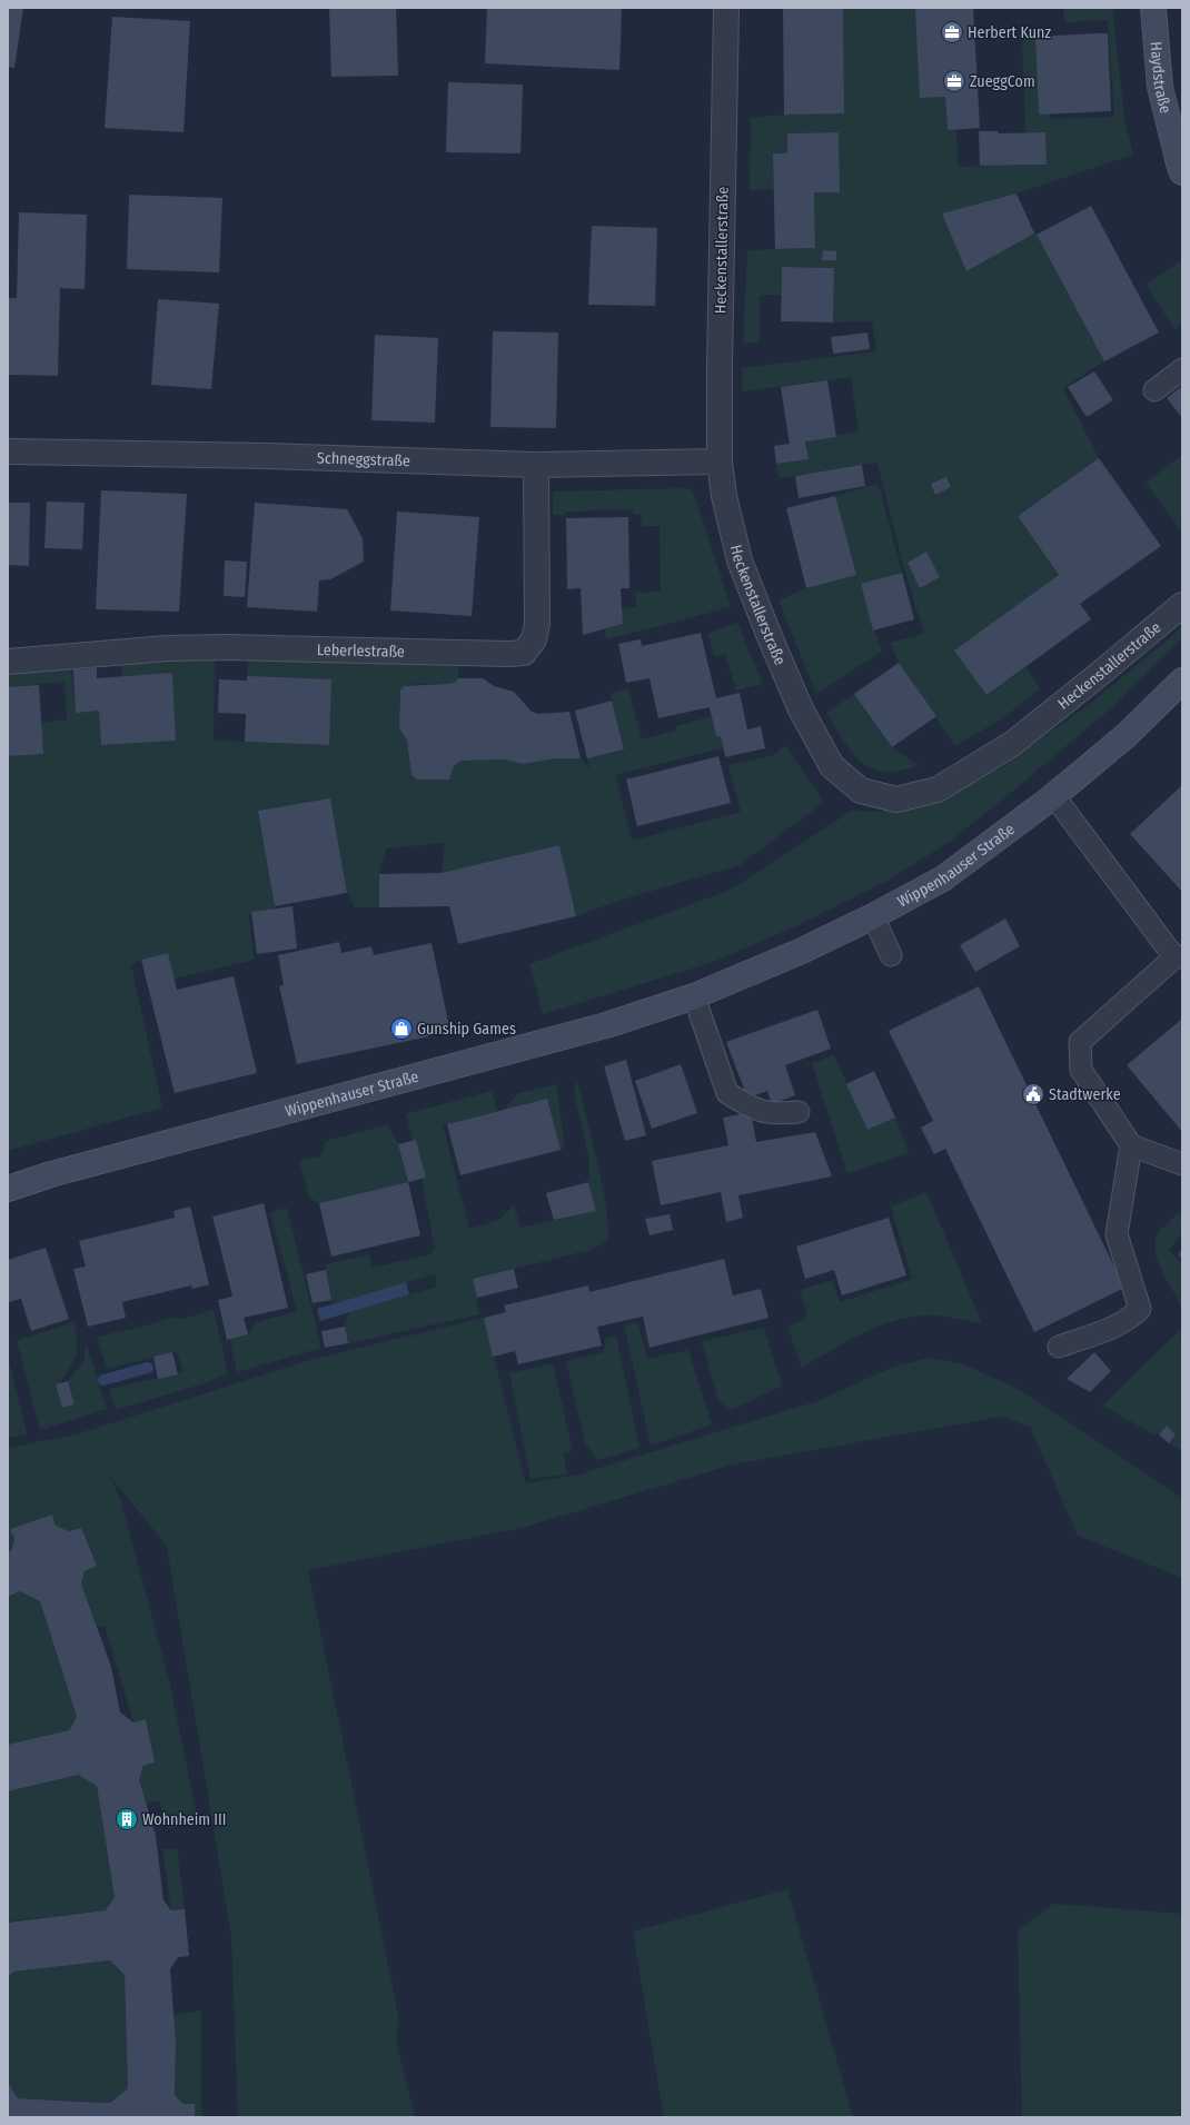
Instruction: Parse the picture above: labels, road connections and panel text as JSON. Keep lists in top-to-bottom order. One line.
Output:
{"streets":{"street":["Haydstraße","Heckenstallerstraße","Schneggstraße","Leberlestraße","Wippenhauser Straße"]},"crossings":[["Heckenstallerstraße","Schneggstraße"],["Schneggstraße","Leberlestraße"]],"places":{"office":["Herbert Kunz","ZueggCom"],"shop":["Gunship Games"],"public building":["Stadtwerke"],"building":["Wohnheim III"]}}
